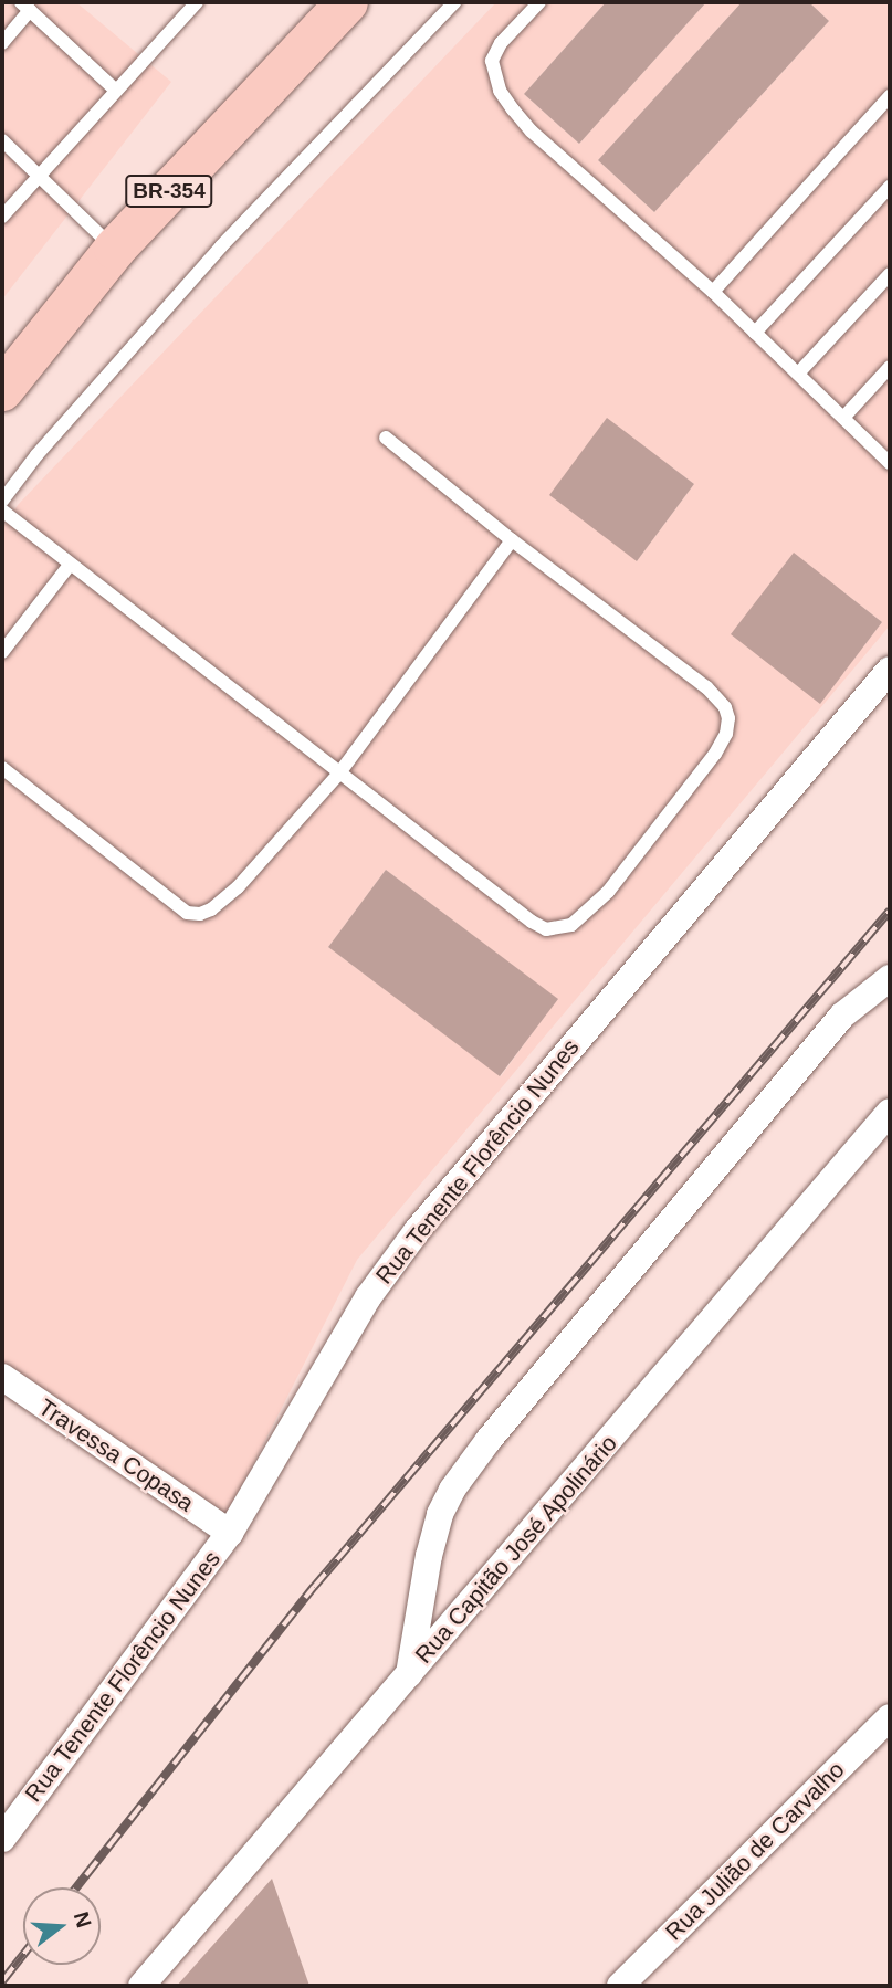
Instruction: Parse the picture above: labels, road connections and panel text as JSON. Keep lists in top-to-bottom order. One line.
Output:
{"streets":{"main road":["BR-354"],"street":["Rua Tenente Florêncio Nunes","Travessa Copasa","Rua Capitão José Apolinário","Rua Julião de Carvalho"]},"crossings":[["Rua Tenente Florêncio Nunes","Travessa Copasa"]],"north":"right"}
